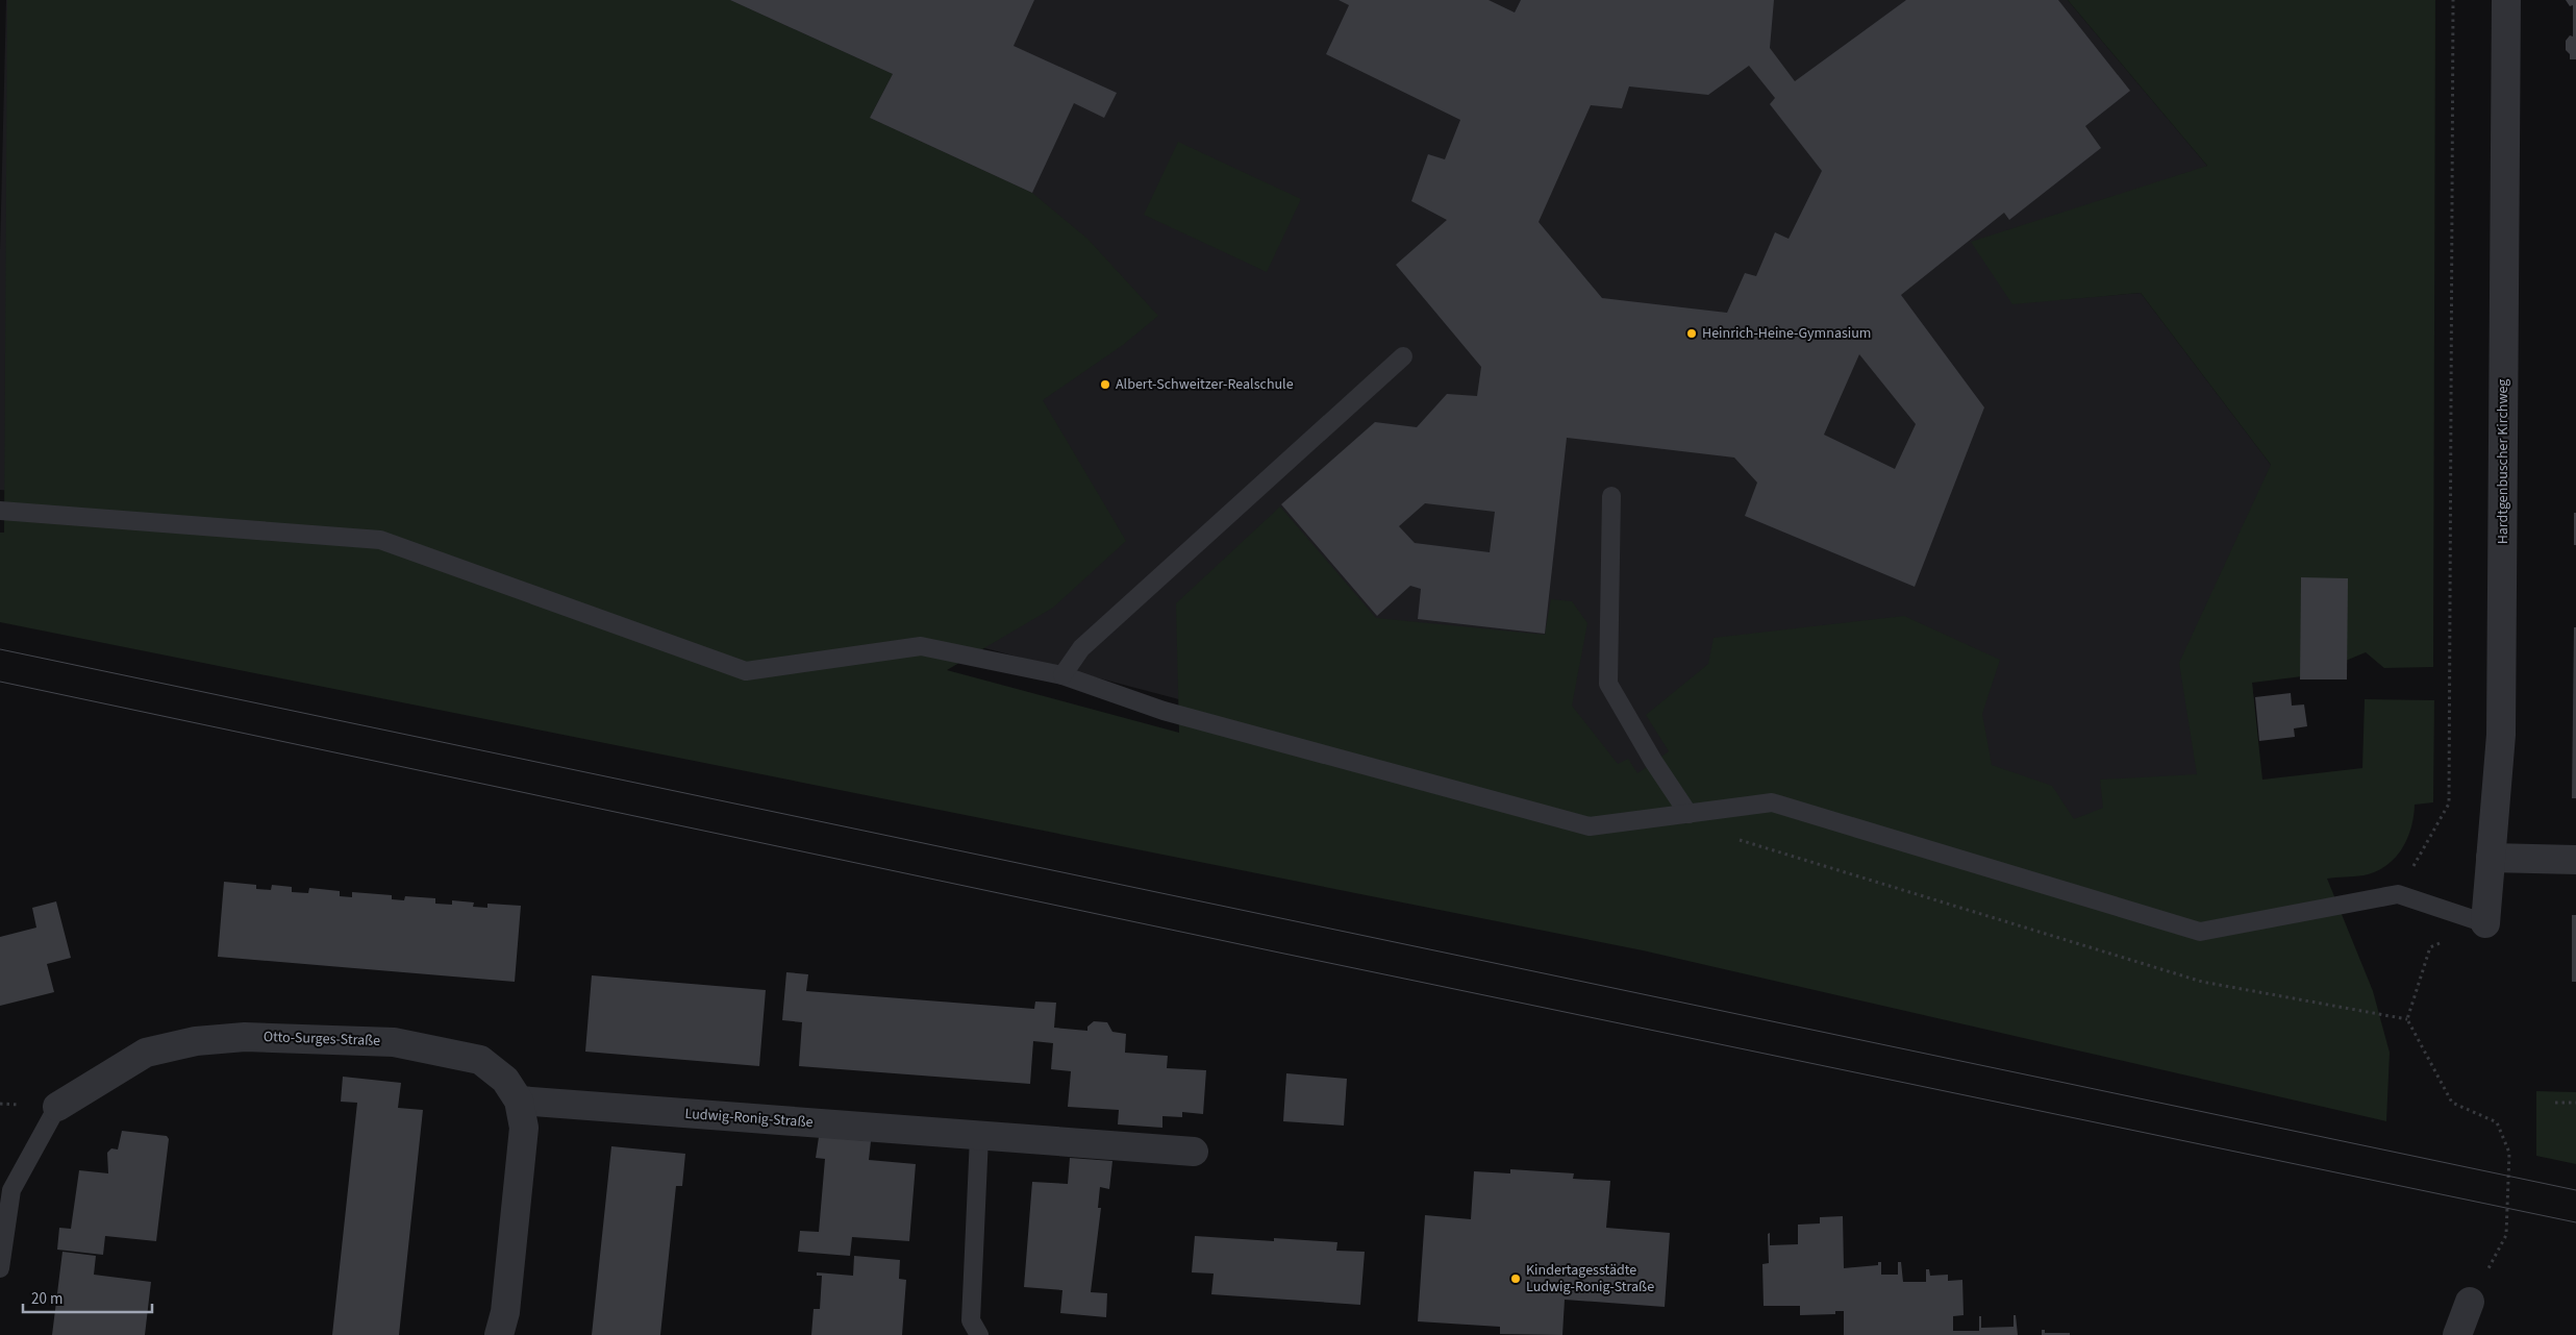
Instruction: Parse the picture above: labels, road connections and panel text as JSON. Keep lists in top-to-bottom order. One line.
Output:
{"streets":{"street":["Hardtgenbuscher Kirchweg","Otto-Surges-Straße","Ludwig-Ronig-Straße"]},"crossings":[["Otto-Surges-Straße","Ludwig-Ronig-Straße"]],"places":["Heinrich-Heine-Gymnasium","Albert-Schweitzer-Realschule","Kindertagesstädte Ludwig-Ronig-Straße"],"scale_bar":"20 m"}
